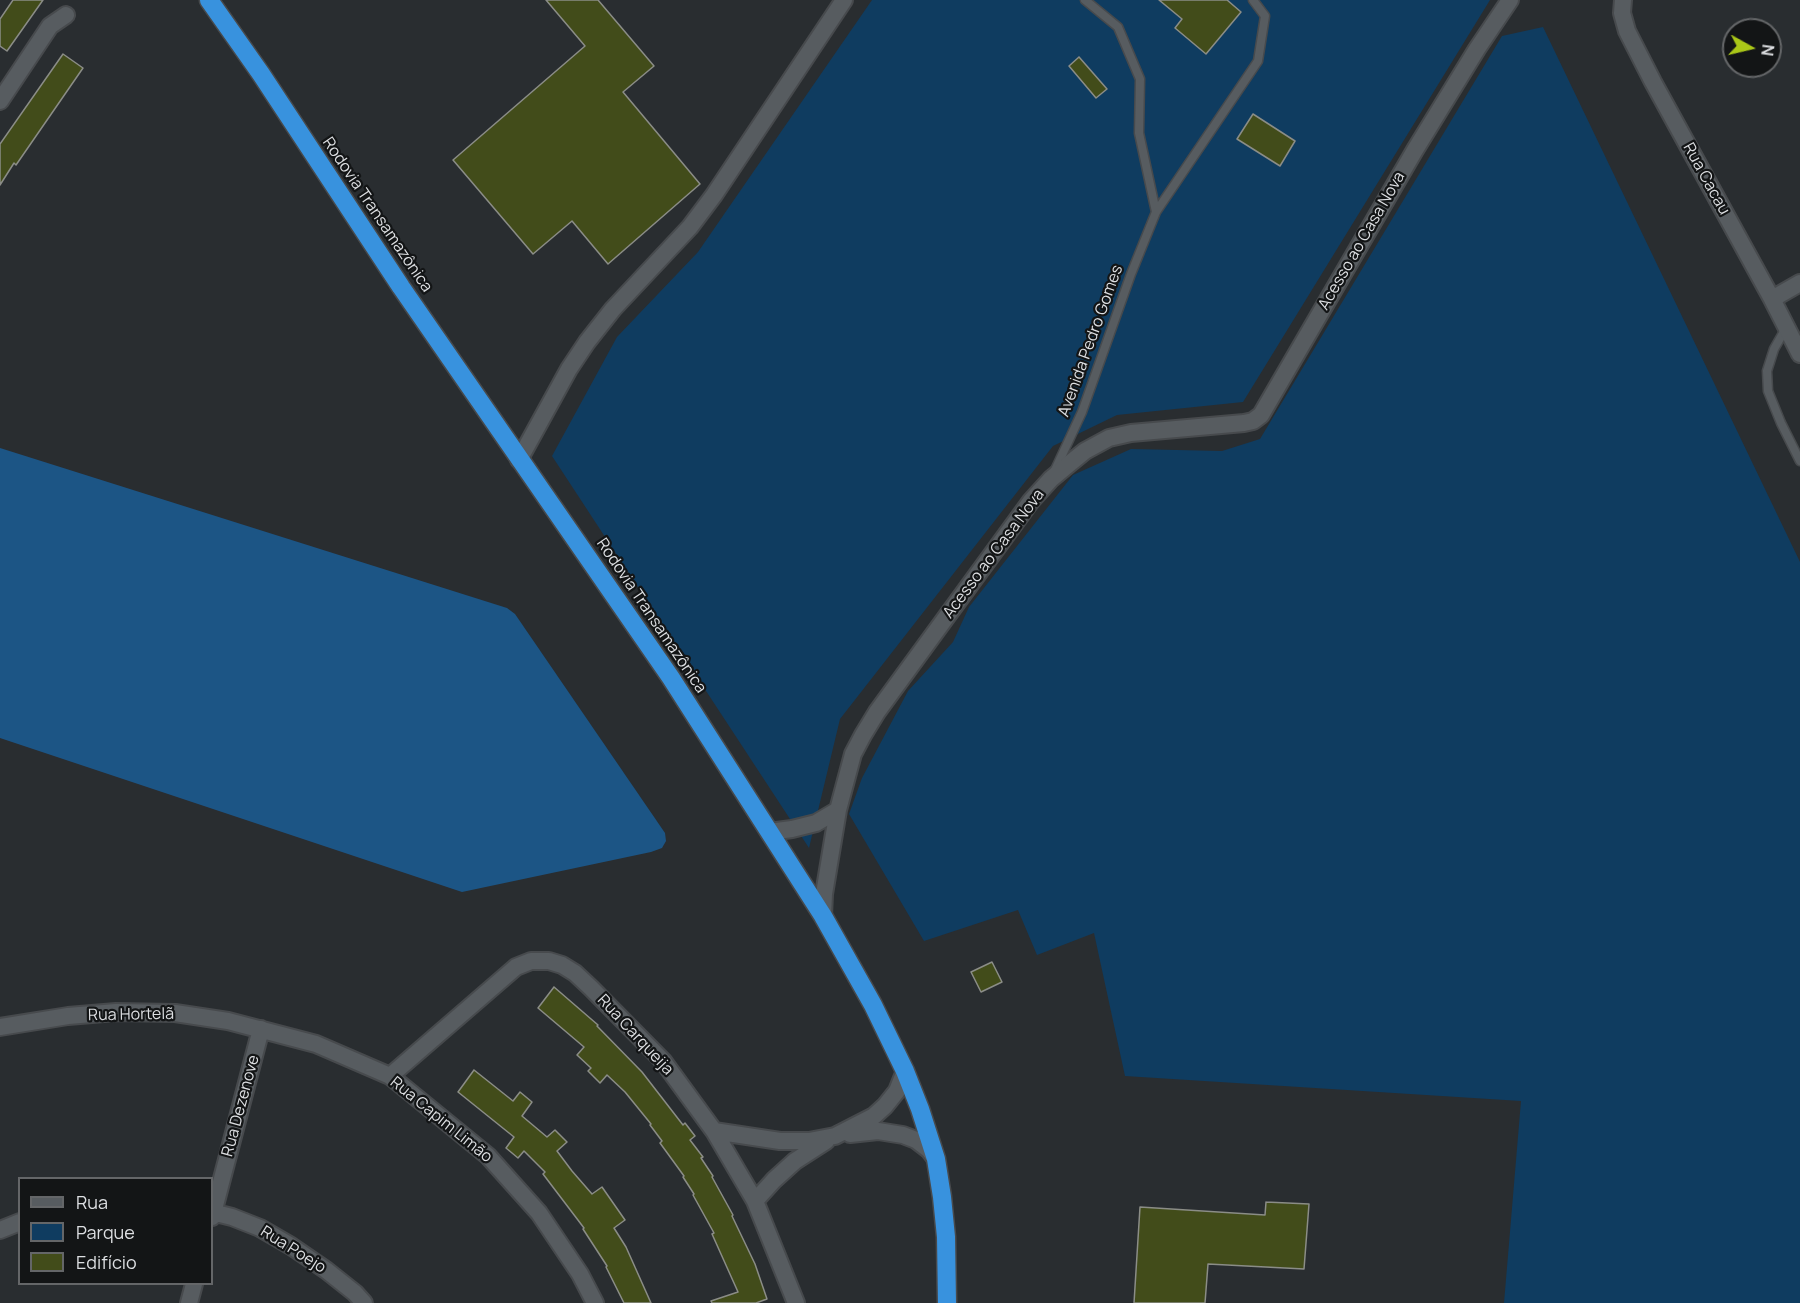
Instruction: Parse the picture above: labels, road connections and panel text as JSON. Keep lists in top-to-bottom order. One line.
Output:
{"streets":{"highway":["Rodovia Transamazônica"],"street":["Rua Cacau","Acesso ao Casa Nova","Rua Hortelã","Rua Carqueija","Rua Dezenove","Rua Capim Limão","Rua Poejo"],"lane":["Avenida Pedro Gomes"]},"crossings":[["Rodovia Transamazônica","Acesso ao Casa Nova"],["Acesso ao Casa Nova","Avenida Pedro Gomes"],["Rua Hortelã","Rua Dezenove"],["Rua Hortelã","Rua Capim Limão"],["Rua Carqueija","Rua Capim Limão"],["Rua Dezenove","Rua Capim Limão"]],"legend":["Rua","Parque","Edifício"],"north":"right"}
